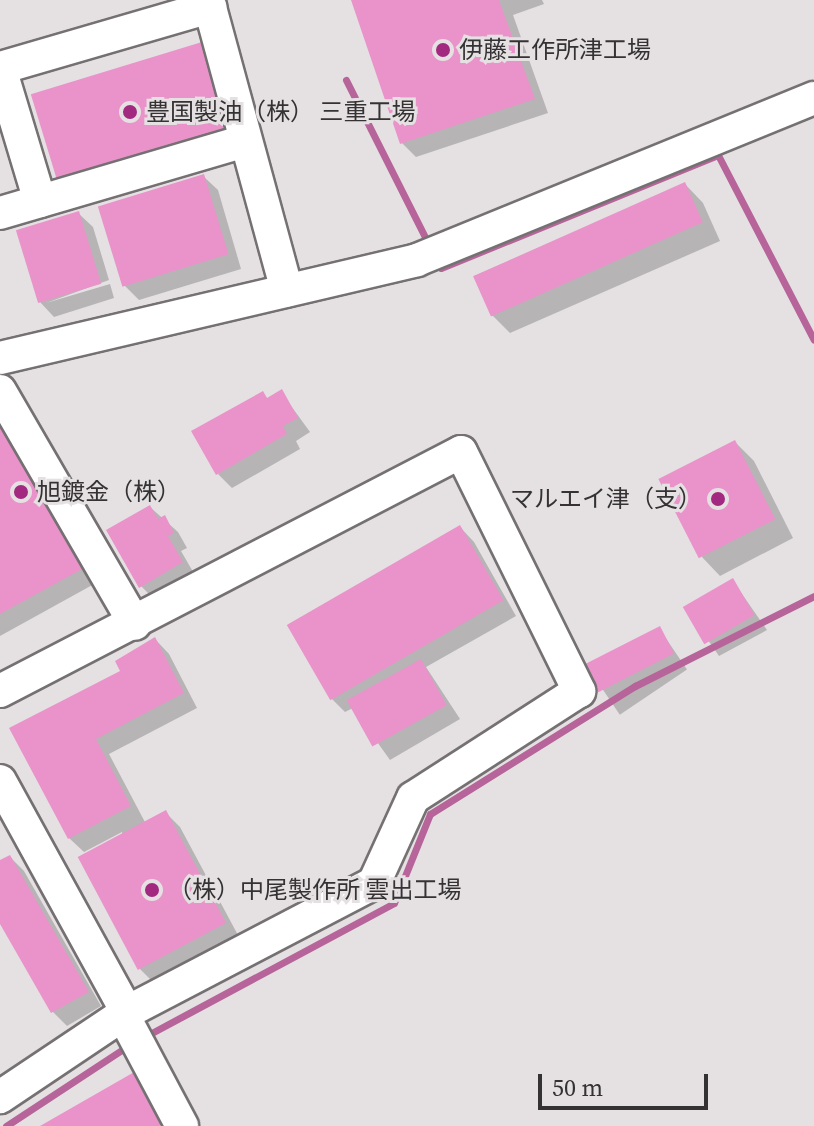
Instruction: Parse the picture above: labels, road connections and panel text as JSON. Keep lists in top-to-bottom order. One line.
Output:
{"places":["伊藤工作所津工場","豊国製油（株） 三重工場","旭鍍金（株）","マルエイ津（支）","（株）中尾製作所 雲出工場"],"scale_bar":"50 m"}
